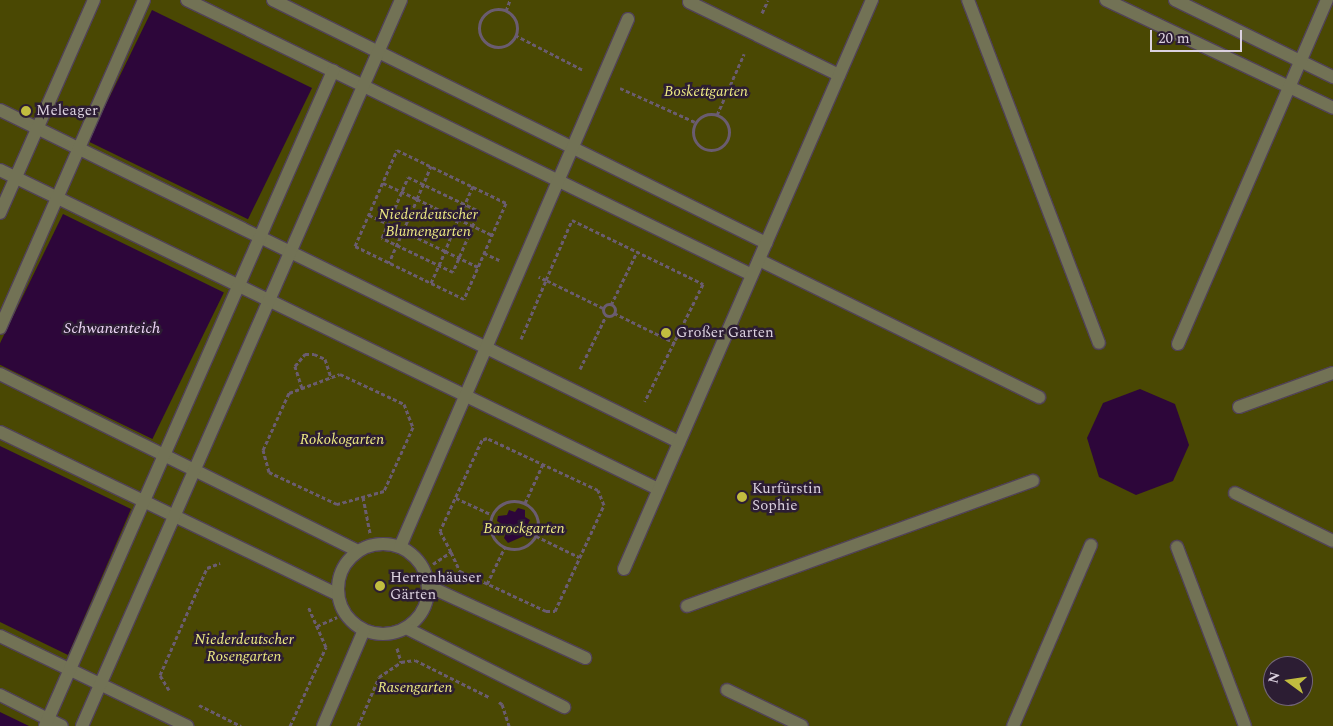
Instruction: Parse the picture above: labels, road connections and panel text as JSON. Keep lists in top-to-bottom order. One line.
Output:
{"water":["Schwanenteich"],"parks":["Boskettgarten","Niederdeutscher Blumengarten","Rokokogarten","Barockgarten","Niederdeutscher Rosengarten","Rasengarten"],"places":["Meleager","Großer Garten","Kurfürstin Sophie","Herrenhäuser Gärten"],"scale_bar":"20 m","north":"left"}
